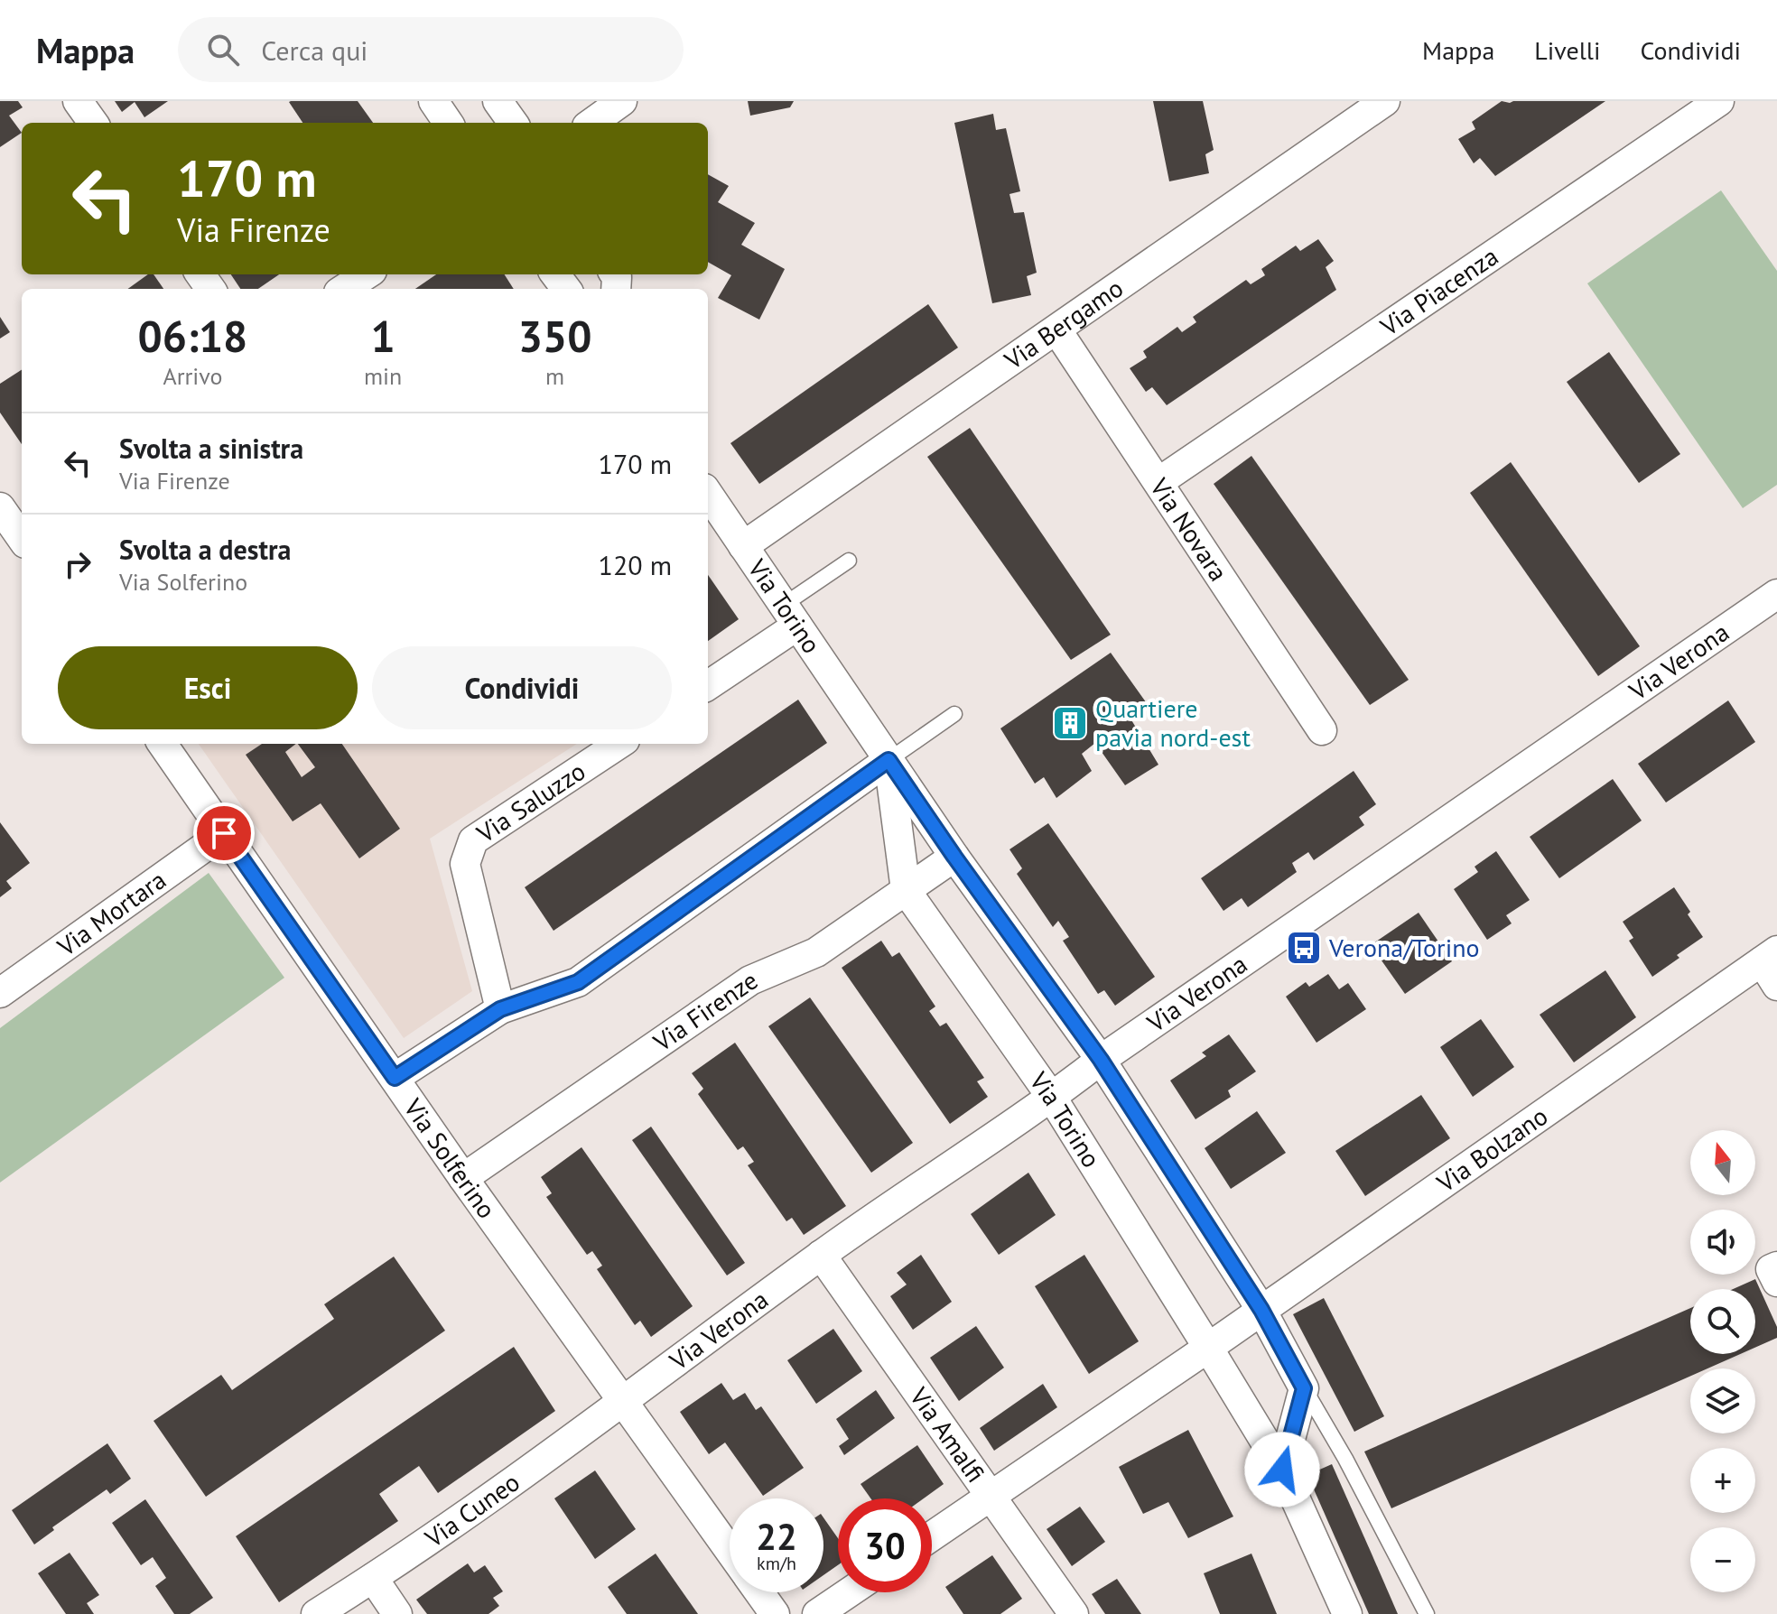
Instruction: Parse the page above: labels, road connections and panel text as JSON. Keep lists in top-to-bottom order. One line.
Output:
{"streets":{"street":["Via Piacenza","Via Bergamo","Via Novara","Via Torino","Via Verona","Via Saluzzo","Via Mortara","Via Firenze","Via Bolzano","Via Solferino","Via Amalfi","Via Cuneo"]},"crossings":[["Via Piacenza","Via Novara"],["Via Bergamo","Via Novara"],["Via Bergamo","Via Torino"],["Via Torino","Via Verona"],["Via Torino","Via Firenze"],["Via Torino","Via Bolzano"],["Via Verona","Via Solferino"],["Via Verona","Via Amalfi"],["Via Verona","Via Cuneo"],["Via Mortara","Via Solferino"],["Via Firenze","Via Solferino"],["Via Bolzano","Via Amalfi"],["Via Solferino","Via Cuneo"]],"places":{"building":["Quartiere pavia nord-est"],"bus stop":["Verona/Torino"]},"north":"top","page":{"header":"Mappa","search":"Cerca qui","nav":["Mappa","Livelli","Condividi"],"turn":["170 m","Via Firenze"],"eta":["06:18","Arrivo","1","min","350","m"],"list":[{"name":"Svolta a sinistra","note":"Via Firenze","value":"170 m"},{"name":"Svolta a destra","note":"Via Solferino","value":"120 m"}],"buttons":["Esci","Condividi"],"map_buttons":["+","−"],"speed":"22 km/h","limit":"30"}}
